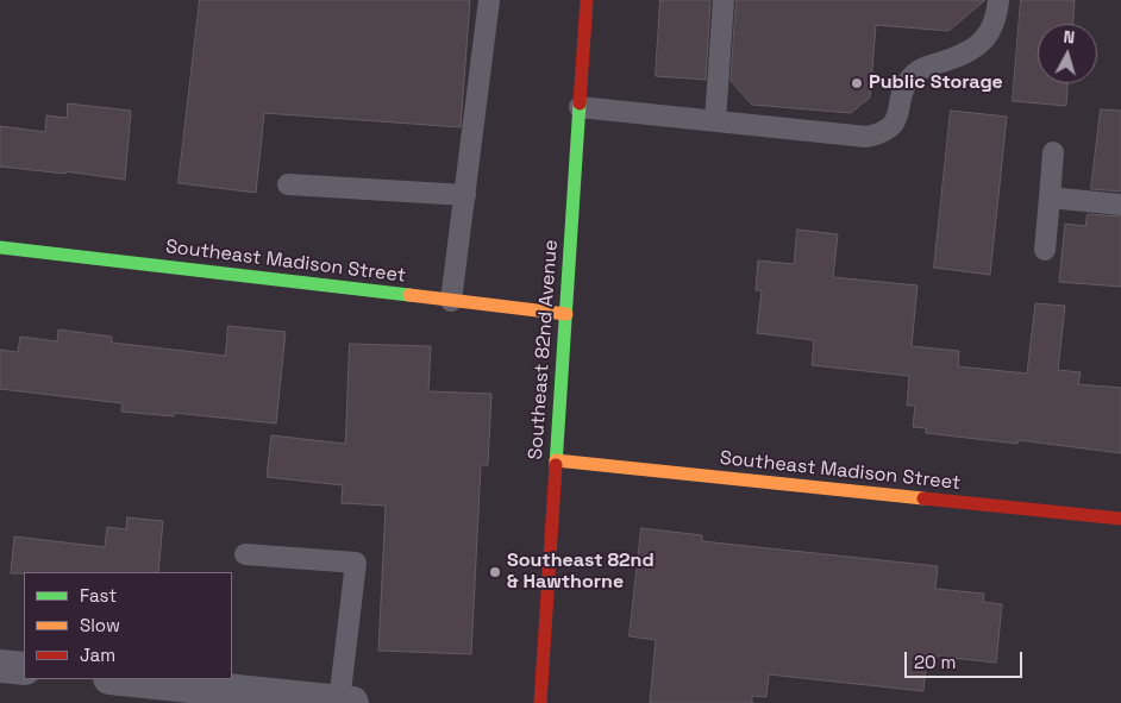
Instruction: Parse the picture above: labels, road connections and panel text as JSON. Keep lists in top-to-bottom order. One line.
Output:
{"streets":{"street":["Southeast Madison Street","Southeast 82nd Avenue"]},"crossings":[["Southeast Madison Street","Southeast 82nd Avenue"]],"places":["Public Storage","Southeast 82nd & Hawthorne"],"legend":["Fast","Slow","Jam"],"scale_bar":"20 m","north":"top"}
